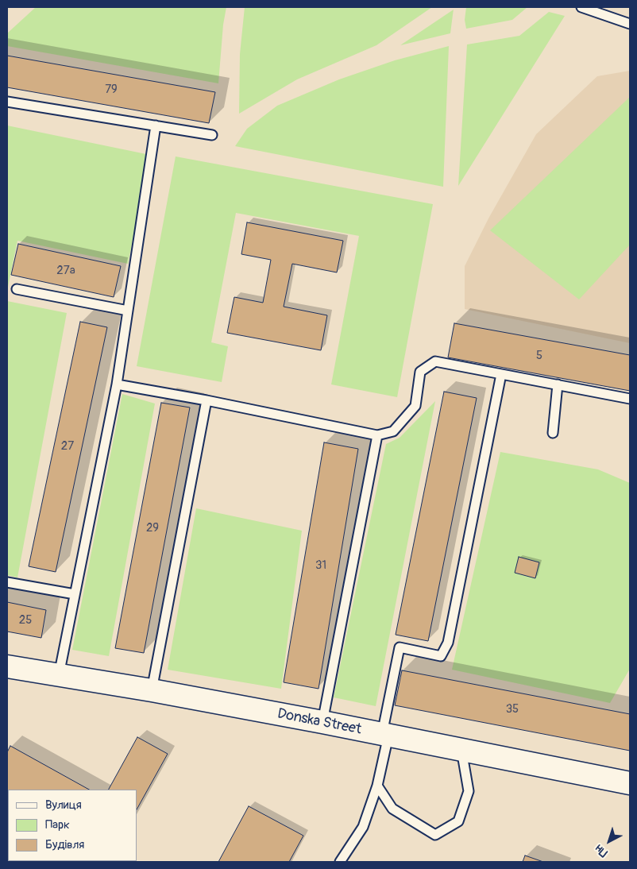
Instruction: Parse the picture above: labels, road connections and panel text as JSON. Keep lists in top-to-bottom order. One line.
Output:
{"streets":{"street":["Donska Street"]},"house_numbers":["79","27а","5","27","29","31","25","35"],"legend":["Вулиця","Парк","Будівля"],"north":"bottom left"}
